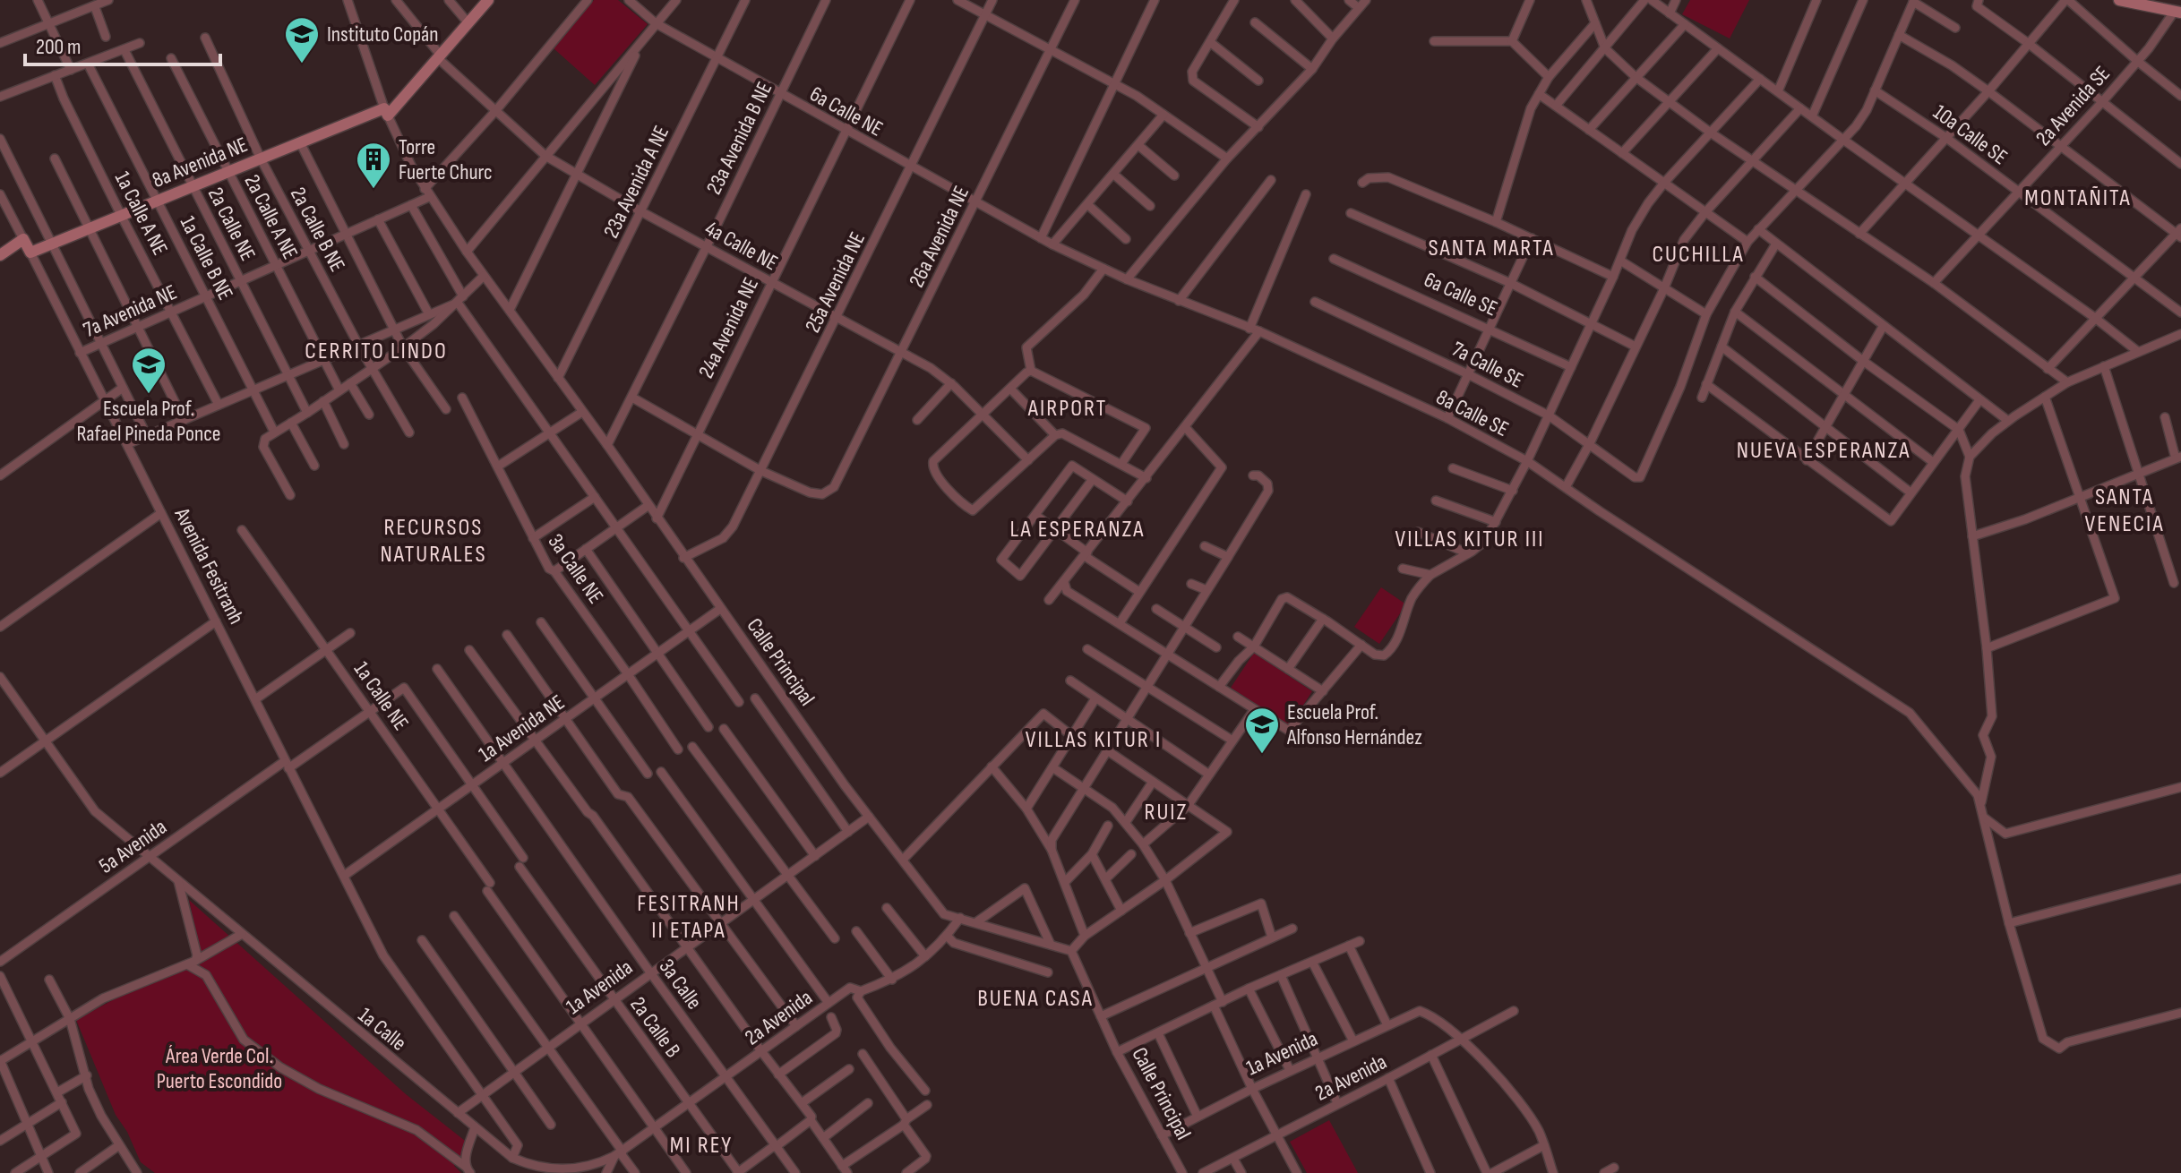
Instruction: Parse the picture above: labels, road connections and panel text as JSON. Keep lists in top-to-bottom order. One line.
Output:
{"streets":{"street":["2a Avenida SE","6a Calle NE","10a Calle SE","23a Avenida B NE","8a Avenida NE","23a Avenida A NE","1a Calle A NE","2a Calle A NE","2a Calle NE","2a Calle B NE","26a Avenida NE","4a Calle NE","1a Calle B NE","25a Avenida NE","6a Calle SE","7a Avenida NE","24a Avenida NE","7a Calle SE","8a Calle SE","Avenida Fesitranh","3a Calle NE","Calle Principal","1a Calle NE","1a Avenida NE","5a Avenida","3a Calle","1a Avenida","2a Avenida","2a Calle B","1a Calle"]},"crossings":[["2a Avenida SE","10a Calle SE"],["6a Calle NE","23a Avenida B NE"],["6a Calle NE","23a Avenida A NE"],["6a Calle NE","26a Avenida NE"],["6a Calle NE","25a Avenida NE"],["6a Calle NE","24a Avenida NE"],["6a Calle NE","8a Calle SE"],["23a Avenida B NE","4a Calle NE"],["23a Avenida B NE","Calle Principal"],["8a Avenida NE","1a Calle A NE"],["8a Avenida NE","2a Calle A NE"],["8a Avenida NE","2a Calle NE"],["8a Avenida NE","2a Calle B NE"],["8a Avenida NE","1a Calle B NE"],["8a Avenida NE","Avenida Fesitranh"],["8a Avenida NE","Calle Principal"],["23a Avenida A NE","4a Calle NE"],["23a Avenida A NE","Calle Principal"],["1a Calle A NE","7a Avenida NE"],["2a Calle A NE","7a Avenida NE"],["2a Calle NE","7a Avenida NE"],["2a Calle B NE","7a Avenida NE"],["26a Avenida NE","4a Calle NE"],["26a Avenida NE","25a Avenida NE"],["4a Calle NE","25a Avenida NE"],["4a Calle NE","24a Avenida NE"],["1a Calle B NE","7a Avenida NE"],["25a Avenida NE","Calle Principal"],["7a Avenida NE","Avenida Fesitranh"],["7a Avenida NE","Calle Principal"],["24a Avenida NE","Calle Principal"],["Avenida Fesitranh","1a Avenida NE"],["Avenida Fesitranh","5a Avenida"],["Avenida Fesitranh","1a Avenida"],["Avenida Fesitranh","1a Calle"],["3a Calle NE","1a Avenida NE"],["Calle Principal","1a Avenida NE"],["Calle Principal","1a Avenida"],["Calle Principal","2a Avenida"],["1a Calle NE","1a Avenida NE"],["1a Calle NE","5a Avenida"],["1a Calle NE","1a Avenida"],["1a Calle NE","2a Avenida"],["1a Avenida NE","5a Avenida"],["1a Avenida NE","3a Calle"],["5a Avenida","1a Calle"],["3a Calle","1a Avenida"],["3a Calle","2a Avenida"],["1a Avenida","2a Avenida"],["1a Avenida","2a Calle B"],["1a Avenida","1a Calle"],["2a Avenida","2a Calle B"],["2a Avenida","1a Calle"]],"districts":["MONTAÑITA","SANTA MARTA","CUCHILLA","CERRITO LINDO","AIRPORT","NUEVA ESPERANZA","SANTA VENECIA","RECURSOS NATURALES","LA ESPERANZA","VILLAS KITUR III","VILLAS KITUR I","RUIZ","FESITRANH II ETAPA","BUENA CASA","MI REY"],"parks":["Área Verde Col. Puerto Escondido"],"places":{"school or university":["Instituto Copán","Escuela Prof. Rafael Pineda Ponce","Escuela Prof. Alfonso Hernández"],"building":["Torre Fuerte Churc"]},"scale_bar":"200 m"}
